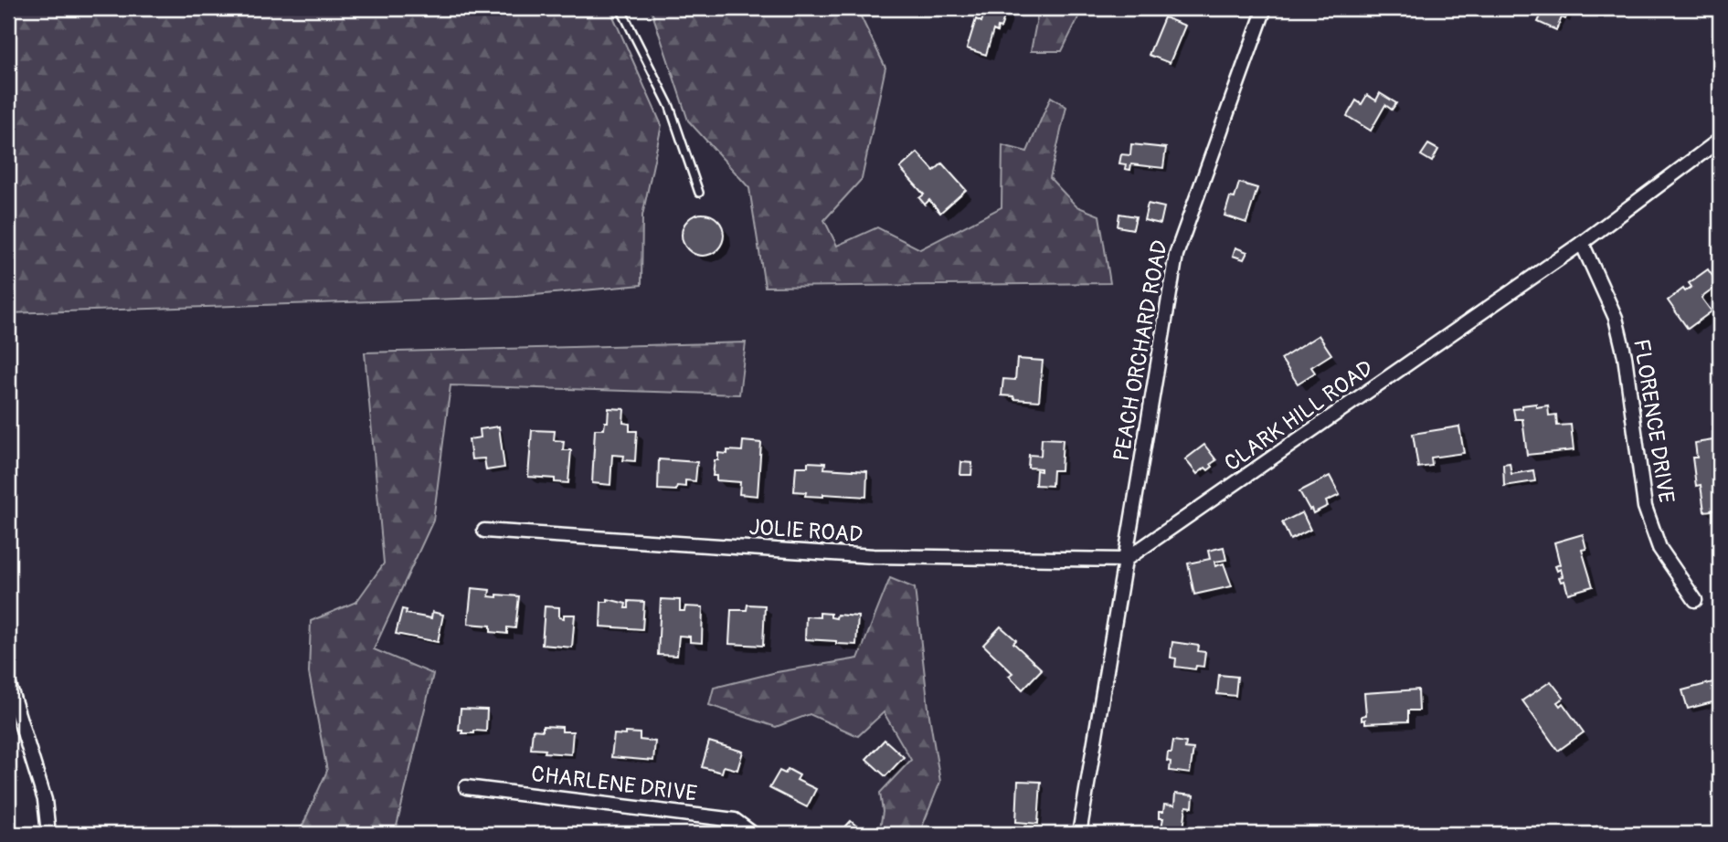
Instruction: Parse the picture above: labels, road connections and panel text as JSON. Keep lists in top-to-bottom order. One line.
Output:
{"streets":{"street":["PEACH ORCHARD ROAD","CLARK HILL ROAD","FLORENCE DRIVE","JOLIE ROAD","CHARLENE DRIVE"]},"crossings":[["PEACH ORCHARD ROAD","CLARK HILL ROAD"],["PEACH ORCHARD ROAD","JOLIE ROAD"],["CLARK HILL ROAD","FLORENCE DRIVE"],["CLARK HILL ROAD","JOLIE ROAD"]]}
